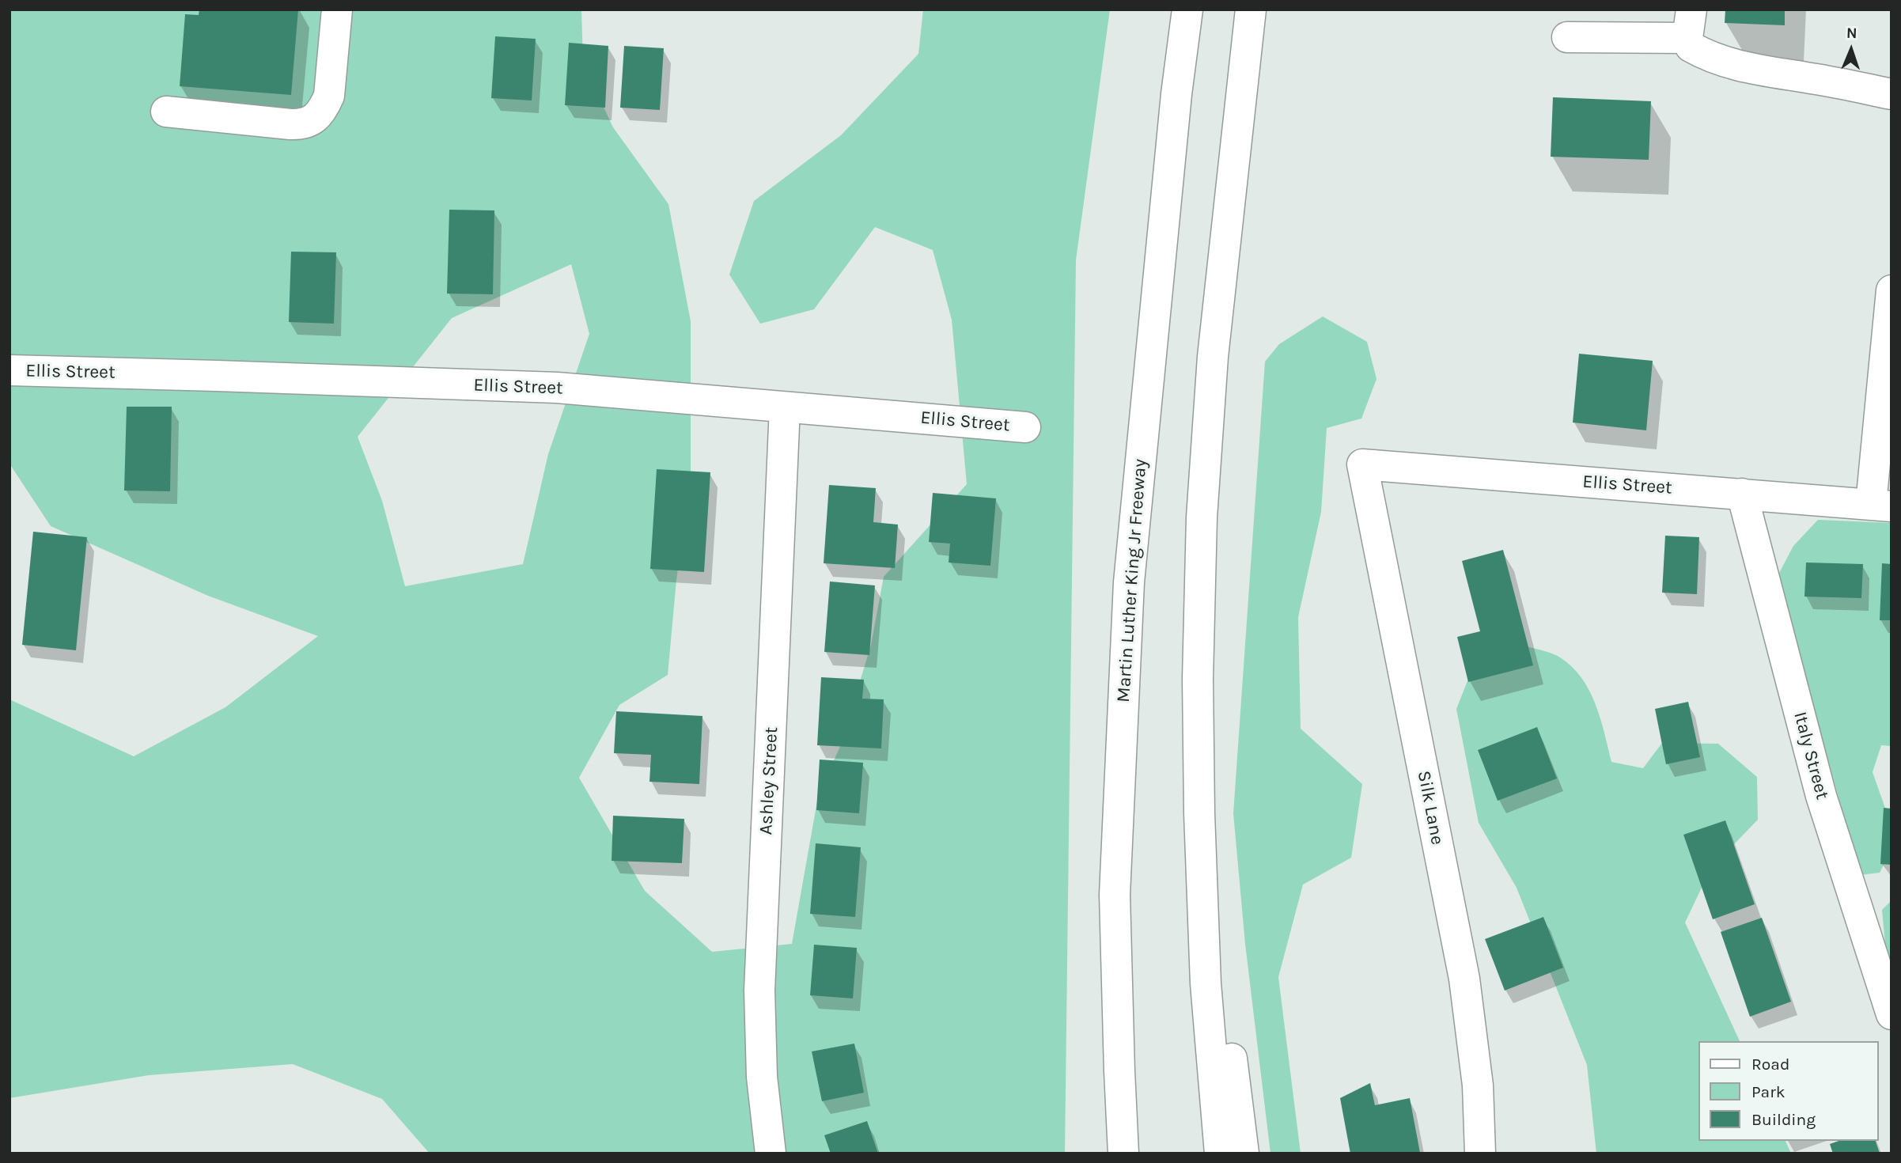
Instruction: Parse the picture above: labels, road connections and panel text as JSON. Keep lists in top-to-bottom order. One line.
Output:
{"streets":{"main road":["Ellis Street","Martin Luther King Jr Freeway","Italy Street","Ashley Street","Silk Lane"]},"crossings":[["Ellis Street","Italy Street"],["Ellis Street","Ashley Street"],["Ellis Street","Silk Lane"]],"legend":["Road","Park","Building"],"north":"top"}
